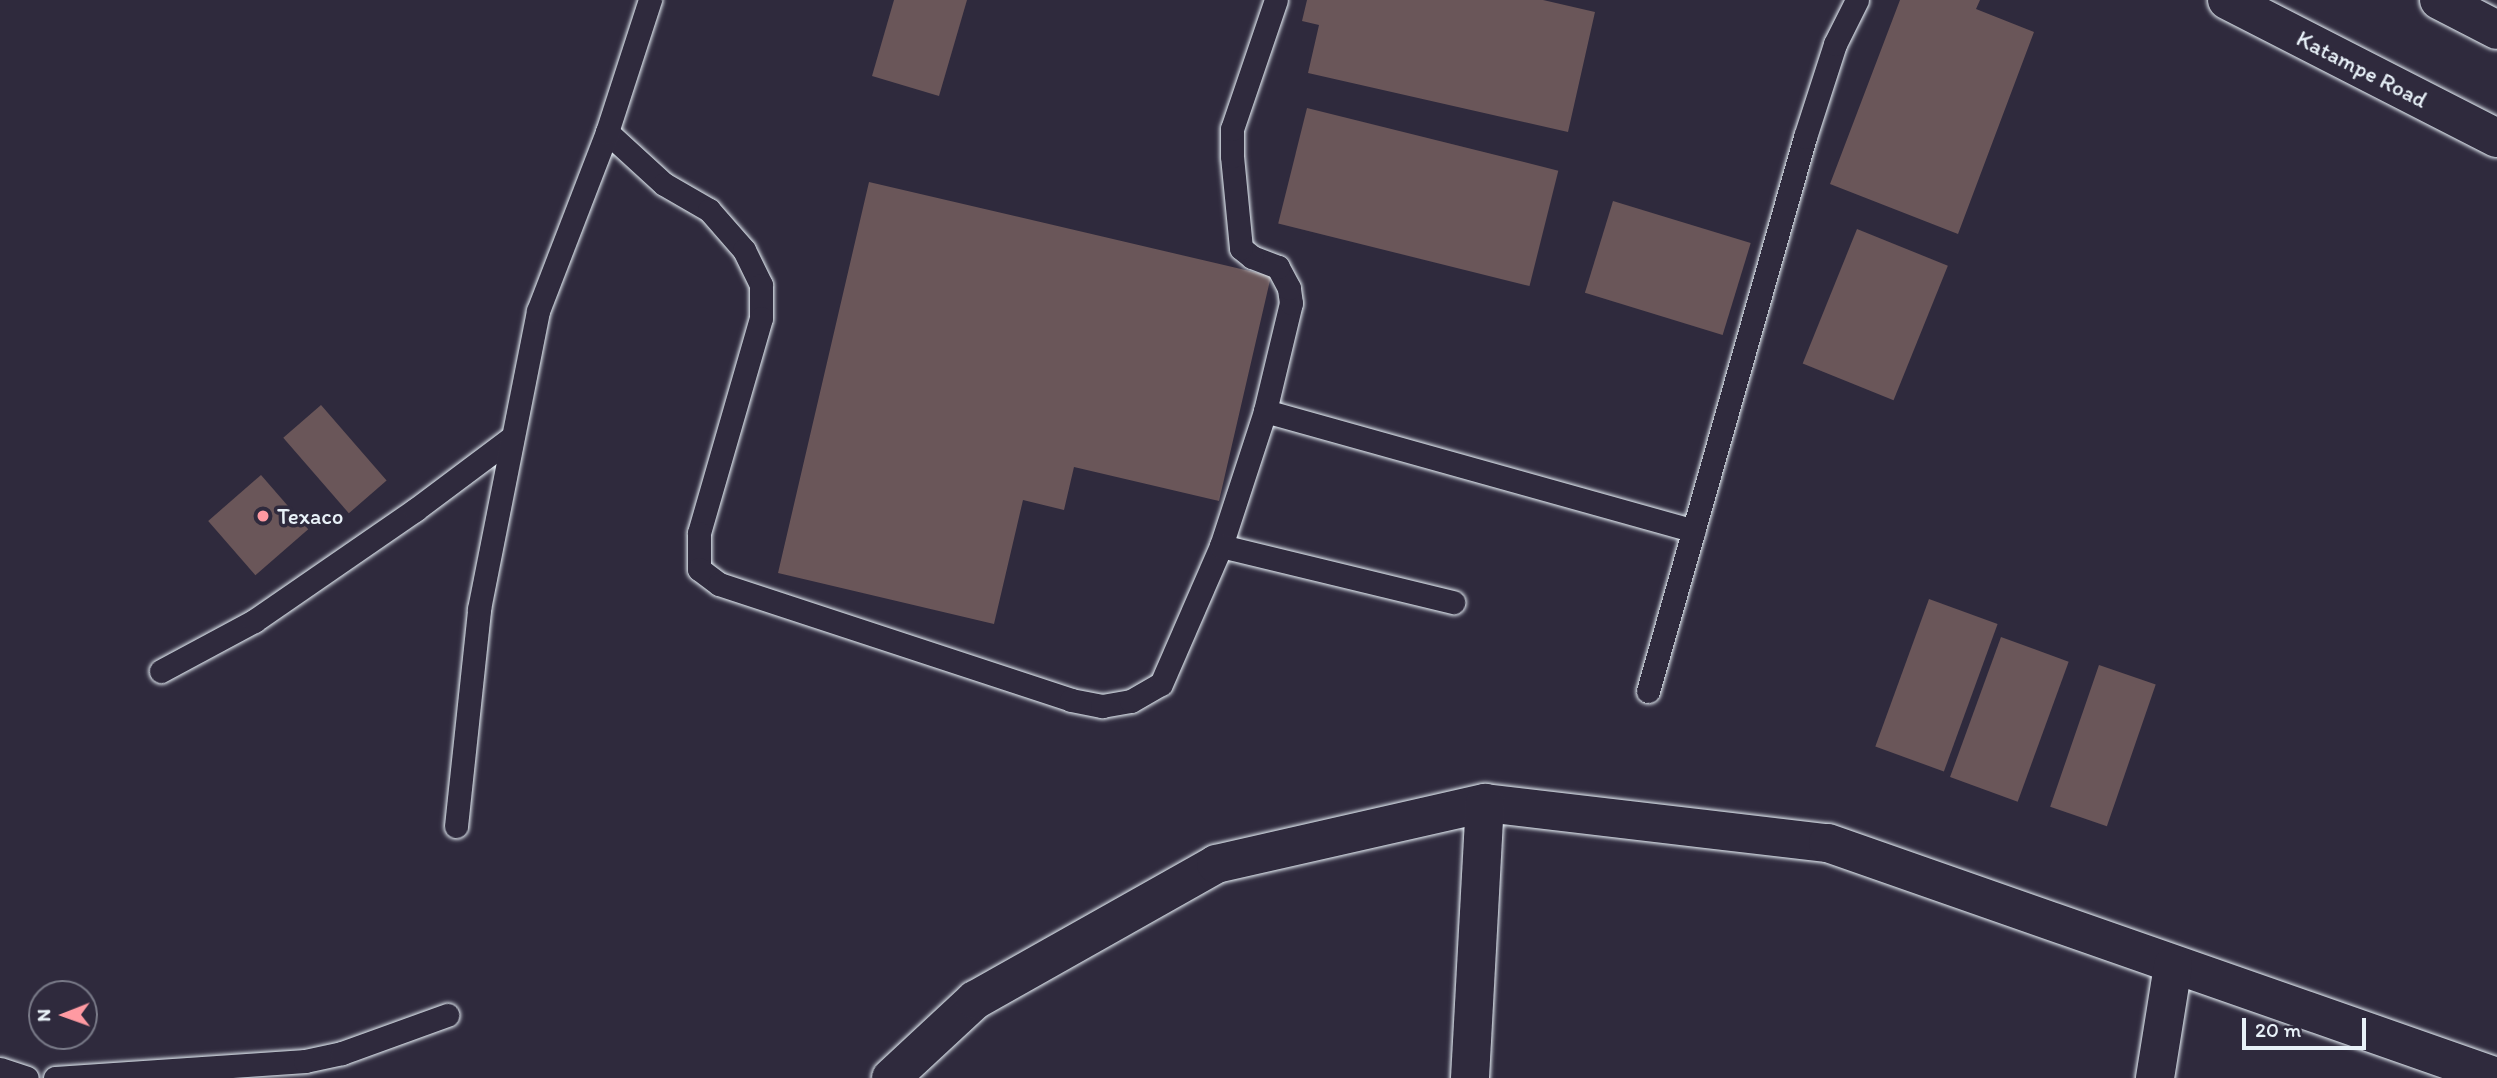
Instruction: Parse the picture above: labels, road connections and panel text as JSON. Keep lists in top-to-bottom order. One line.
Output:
{"streets":{"street":["Katampe Road"]},"places":["Texaco"],"scale_bar":"20 m","north":"left"}
